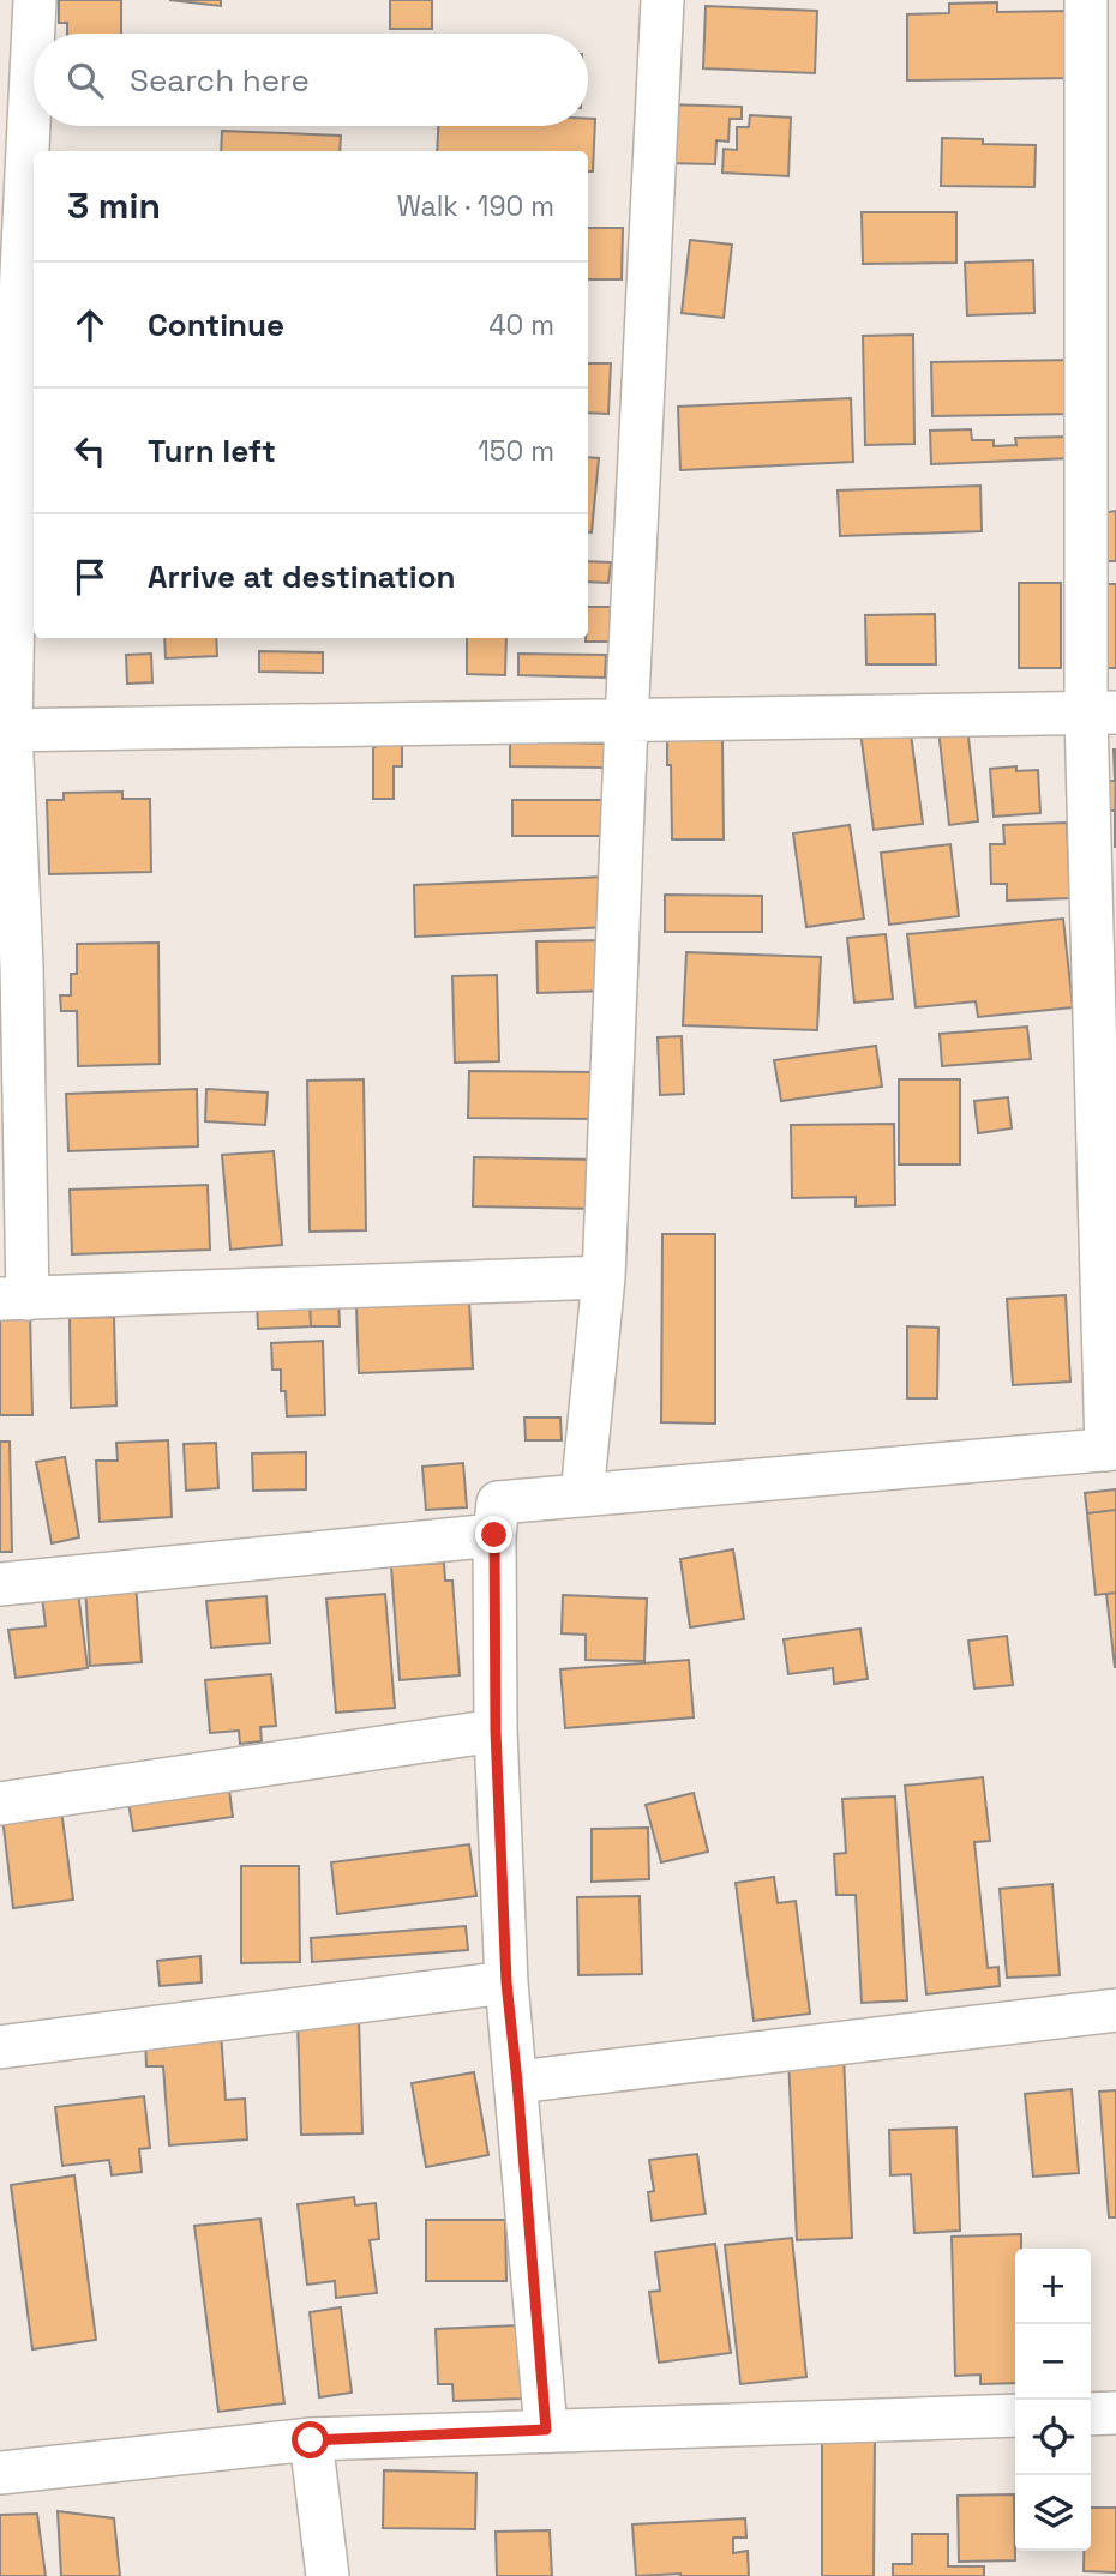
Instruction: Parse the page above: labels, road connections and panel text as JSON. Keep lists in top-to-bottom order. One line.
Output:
{"page":{"search":"Search here","heading":["3 min","Walk · 190 m"],"list":[["Continue","40 m"],["Turn left","150 m"],"Arrive at destination"],"map_buttons":["+","−"]}}
